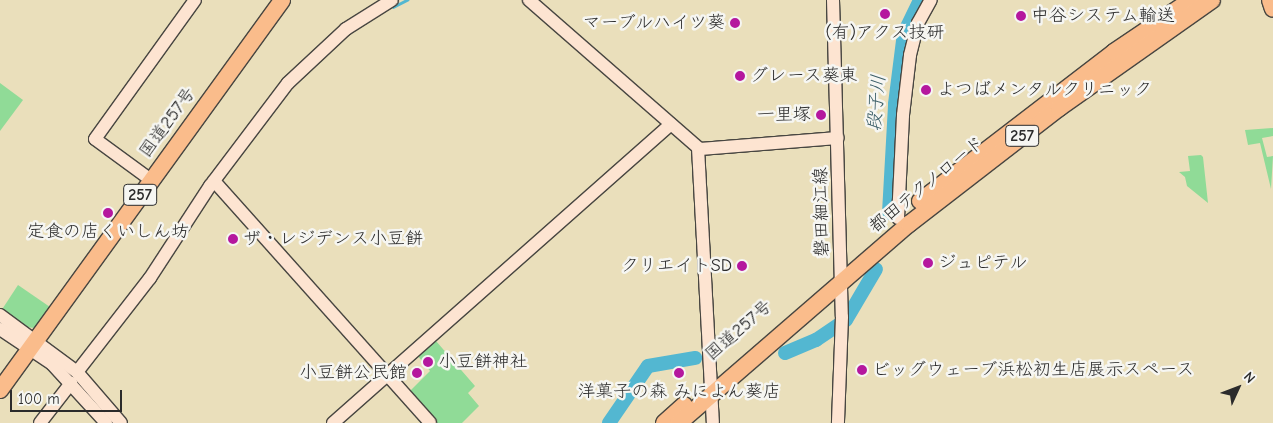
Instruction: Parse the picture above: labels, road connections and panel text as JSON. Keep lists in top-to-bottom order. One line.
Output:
{"streets":{"highway":["国道257号","257","都田テクノロード"],"street":["磐田細江線"]},"crossings":[["国道257号","都田テクノロード"],["国道257号","磐田細江線"],["都田テクノロード","磐田細江線"]],"water":["段子川"],"places":["(有)アクス技研","中谷システム輸送","マーブルハイツ葵","グレース葵東","よつばメンタルクリニック","一里塚","定食の店くいしん坊","ザ・レジデンス小豆餅","ジュピテル","クリエイトSD","小豆餅神社","ビッグウェーブ浜松初生店展示スペース","小豆餅公民館","洋菓子の森 みによん葵店"],"scale_bar":"100 m","north":"top right"}
